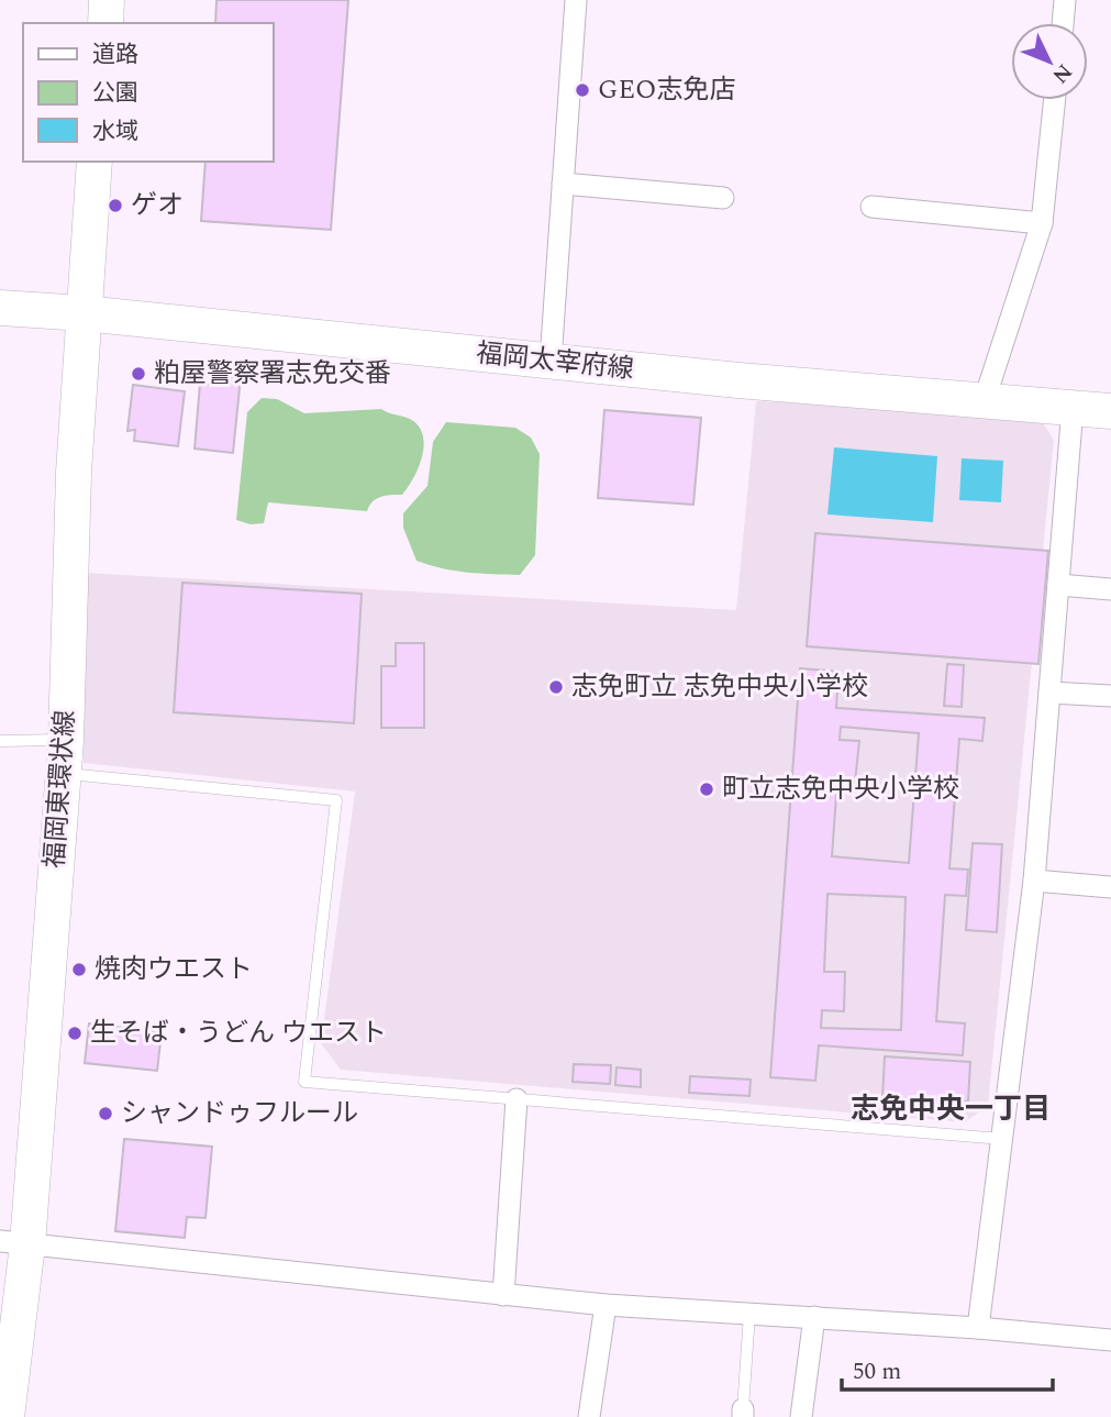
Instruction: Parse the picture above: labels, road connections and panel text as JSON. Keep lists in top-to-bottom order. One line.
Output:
{"streets":{"main road":["福岡太宰府線","福岡東環状線"]},"crossings":[["福岡太宰府線","福岡東環状線"]],"districts":["志免中央一丁目"],"places":["GEO志免店","ゲオ","粕屋警察署志免交番","志免町立 志免中央小学校","町立志免中央小学校","焼肉ウエスト","生そば・うどん ウエスト","シャンドゥフルール"],"legend":["道路","公園","水域"],"scale_bar":"50 m","north":"bottom right"}
